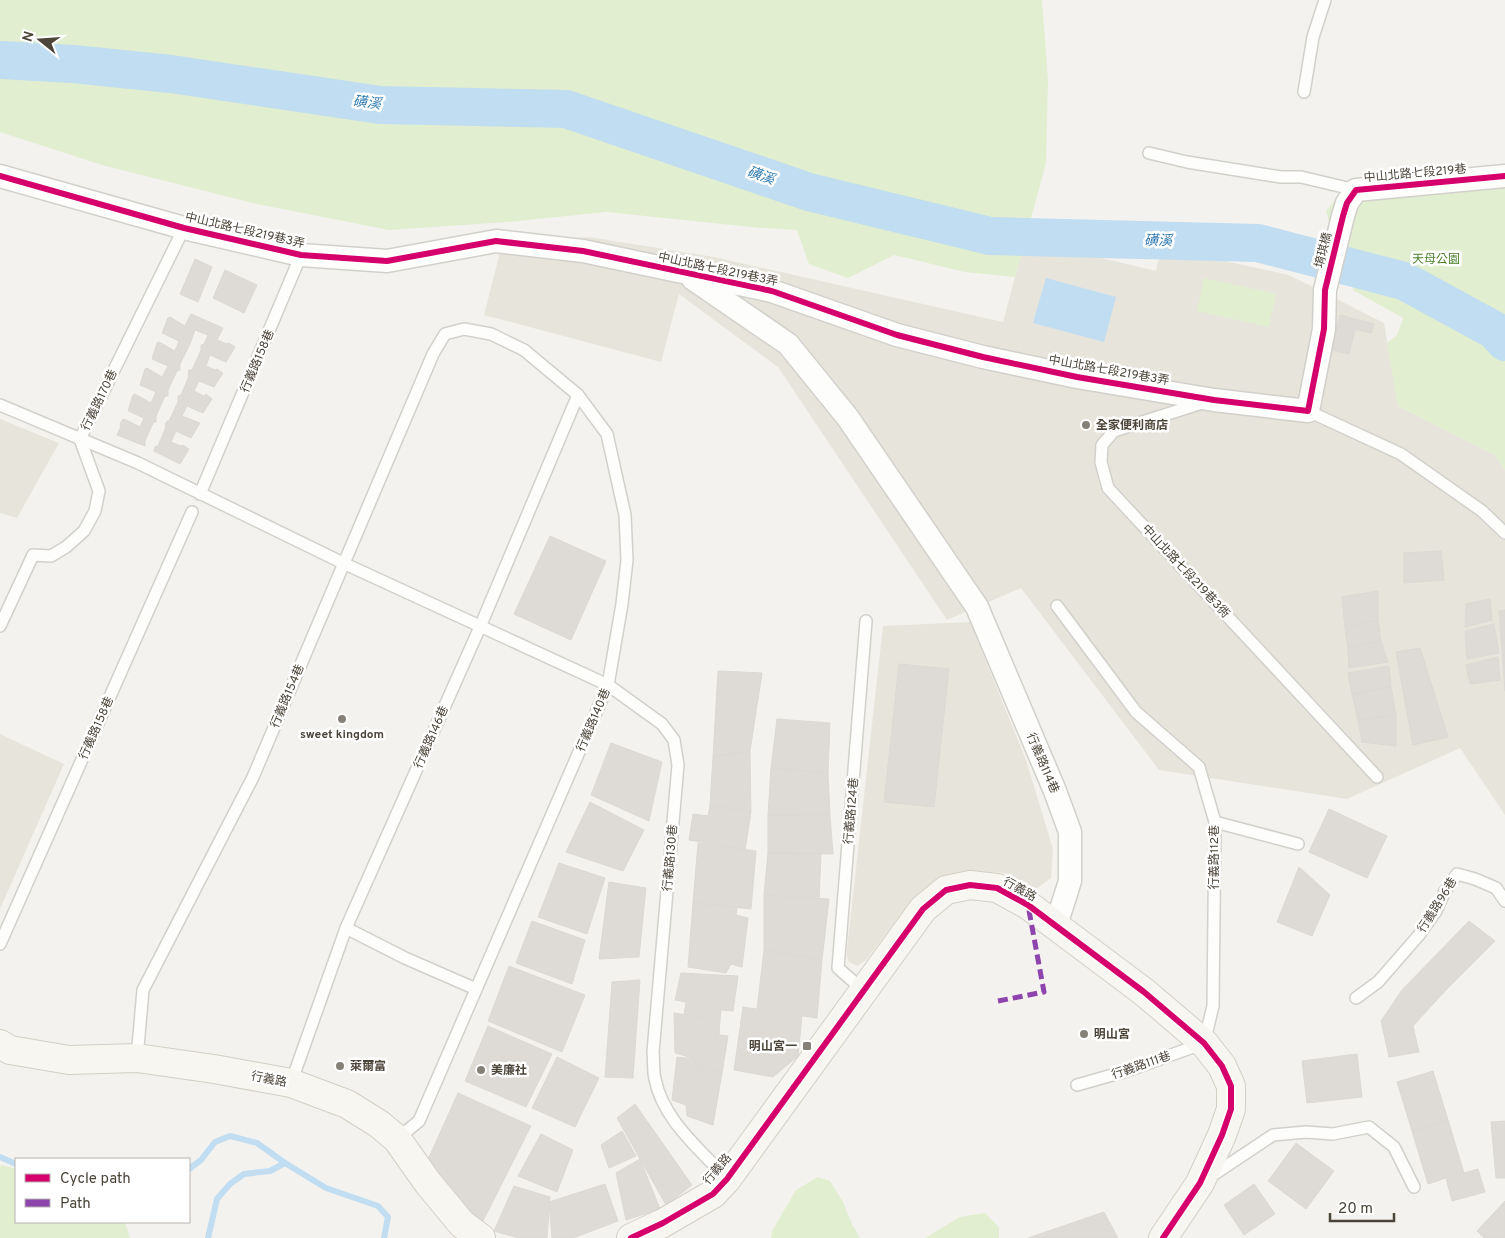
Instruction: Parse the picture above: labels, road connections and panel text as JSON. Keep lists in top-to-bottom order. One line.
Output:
{"streets":{"street":["中山北路七段219巷","中山北路七段219巷3弄","堉琪橋","行義路114巷","行義路"],"lane":["行義路158巷","行義路170巷","中山北路七段219巷3衖","行義路154巷","行義路140巷","行義路146巷","行義路124巷","行義路112巷","行義路130巷","行義路96巷","行義路111巷"]},"crossings":[["中山北路七段219巷","堉琪橋"],["中山北路七段219巷3弄","堉琪橋"],["中山北路七段219巷3弄","行義路158巷"],["中山北路七段219巷3弄","行義路170巷"],["中山北路七段219巷3弄","中山北路七段219巷3衖"],["中山北路七段219巷3弄","行義路114巷"],["行義路158巷","行義路130巷"],["行義路170巷","行義路130巷"],["行義路154巷","行義路140巷"],["行義路154巷","行義路130巷"],["行義路154巷","行義路"],["行義路140巷","行義路146巷"],["行義路140巷","行義路130巷"],["行義路140巷","行義路"],["行義路146巷","行義路130巷"],["行義路146巷","行義路"],["行義路114巷","行義路"],["行義路124巷","行義路"],["行義路112巷","行義路"],["行義路112巷","行義路111巷"],["行義路130巷","行義路"],["行義路","行義路111巷"]],"water":["磺溪"],"parks":["天母公園"],"places":{"other":["全家便利商店","sweet kingdom","明山宮","萊爾富","美廉社"],"transit":["明山宮一"]},"legend":["Cycle path","Path"],"scale_bar":"20 m","north":"left"}
